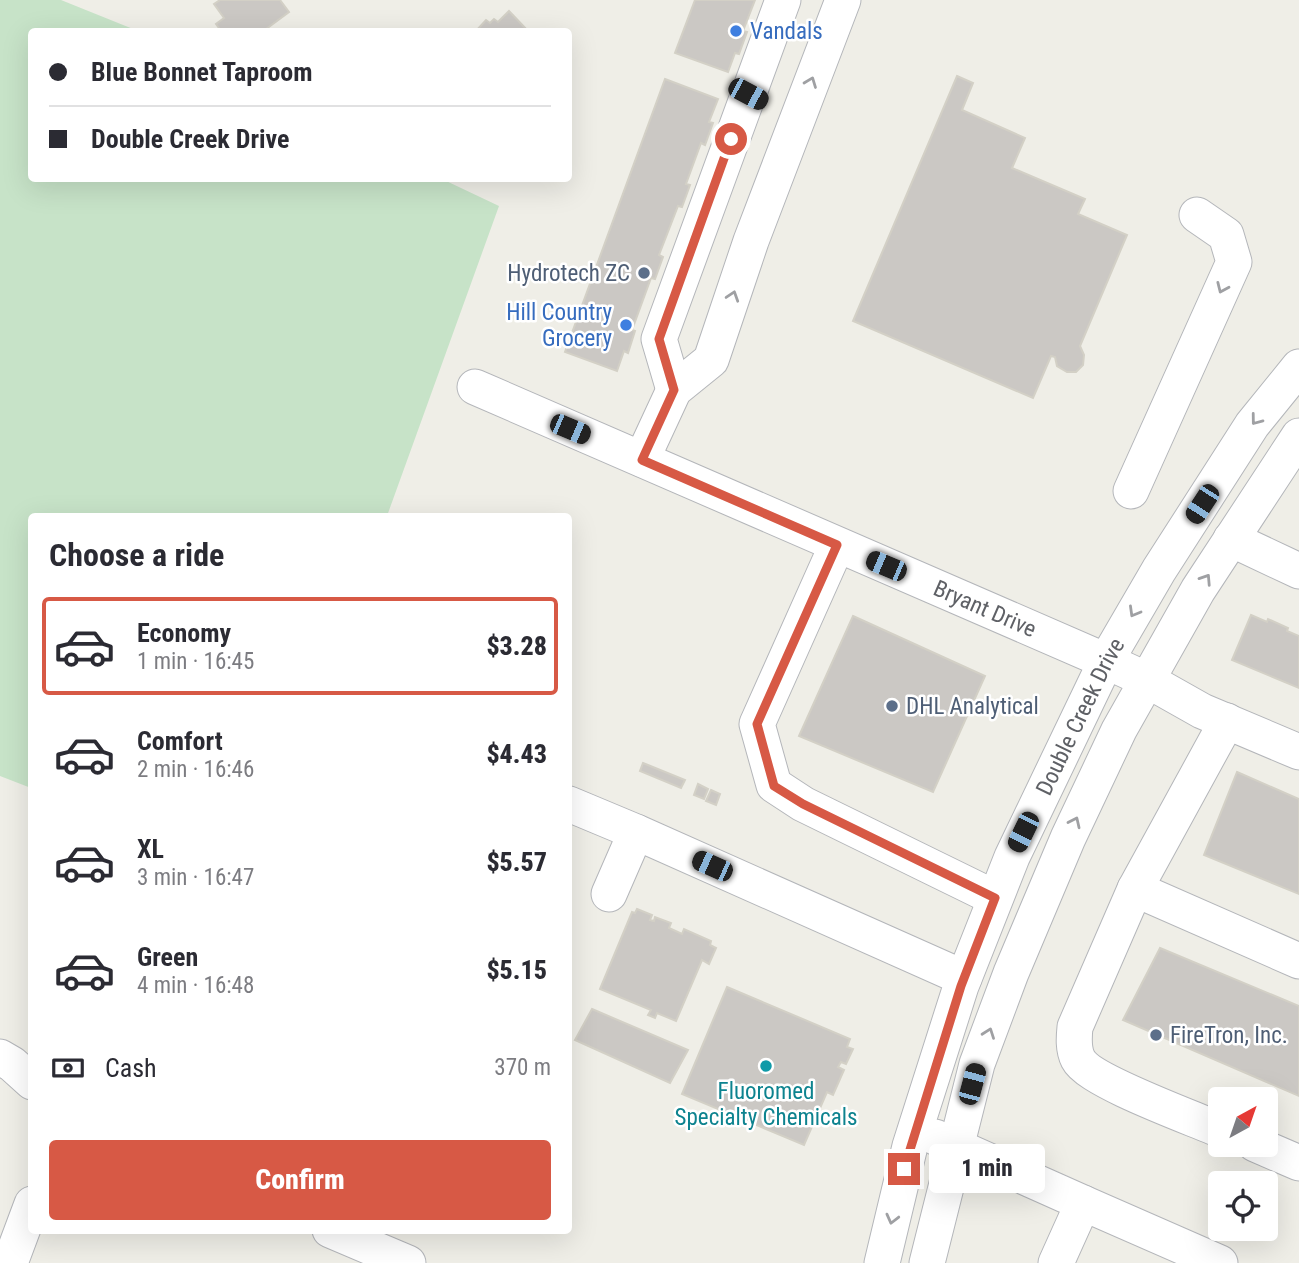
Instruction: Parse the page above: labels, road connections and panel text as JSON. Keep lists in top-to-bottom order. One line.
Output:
{"streets":{"street":["Bryant Drive","Double Creek Drive"]},"crossings":[["Bryant Drive","Double Creek Drive"]],"places":["Vandals","Hydrotech ZC","Hill Country Grocery","DHL Analytical","FireTron, Inc.","Fluoromed Specialty Chemicals"],"north":"top right","page":{"banner":["Blue Bonnet Taproom","Double Creek Drive"],"heading":"Choose a ride","list":[{"name":"Economy","note":"1 min · 16:45","value":"$3.28"},{"name":"Comfort","note":"2 min · 16:46","value":"$4.43"},{"name":"XL","note":"3 min · 16:47","value":"$5.57"},{"name":"Green","note":"4 min · 16:48","value":"$5.15"}],"pay":["Cash","370 m"],"buttons":"Confirm","bubble":"1 min"}}
